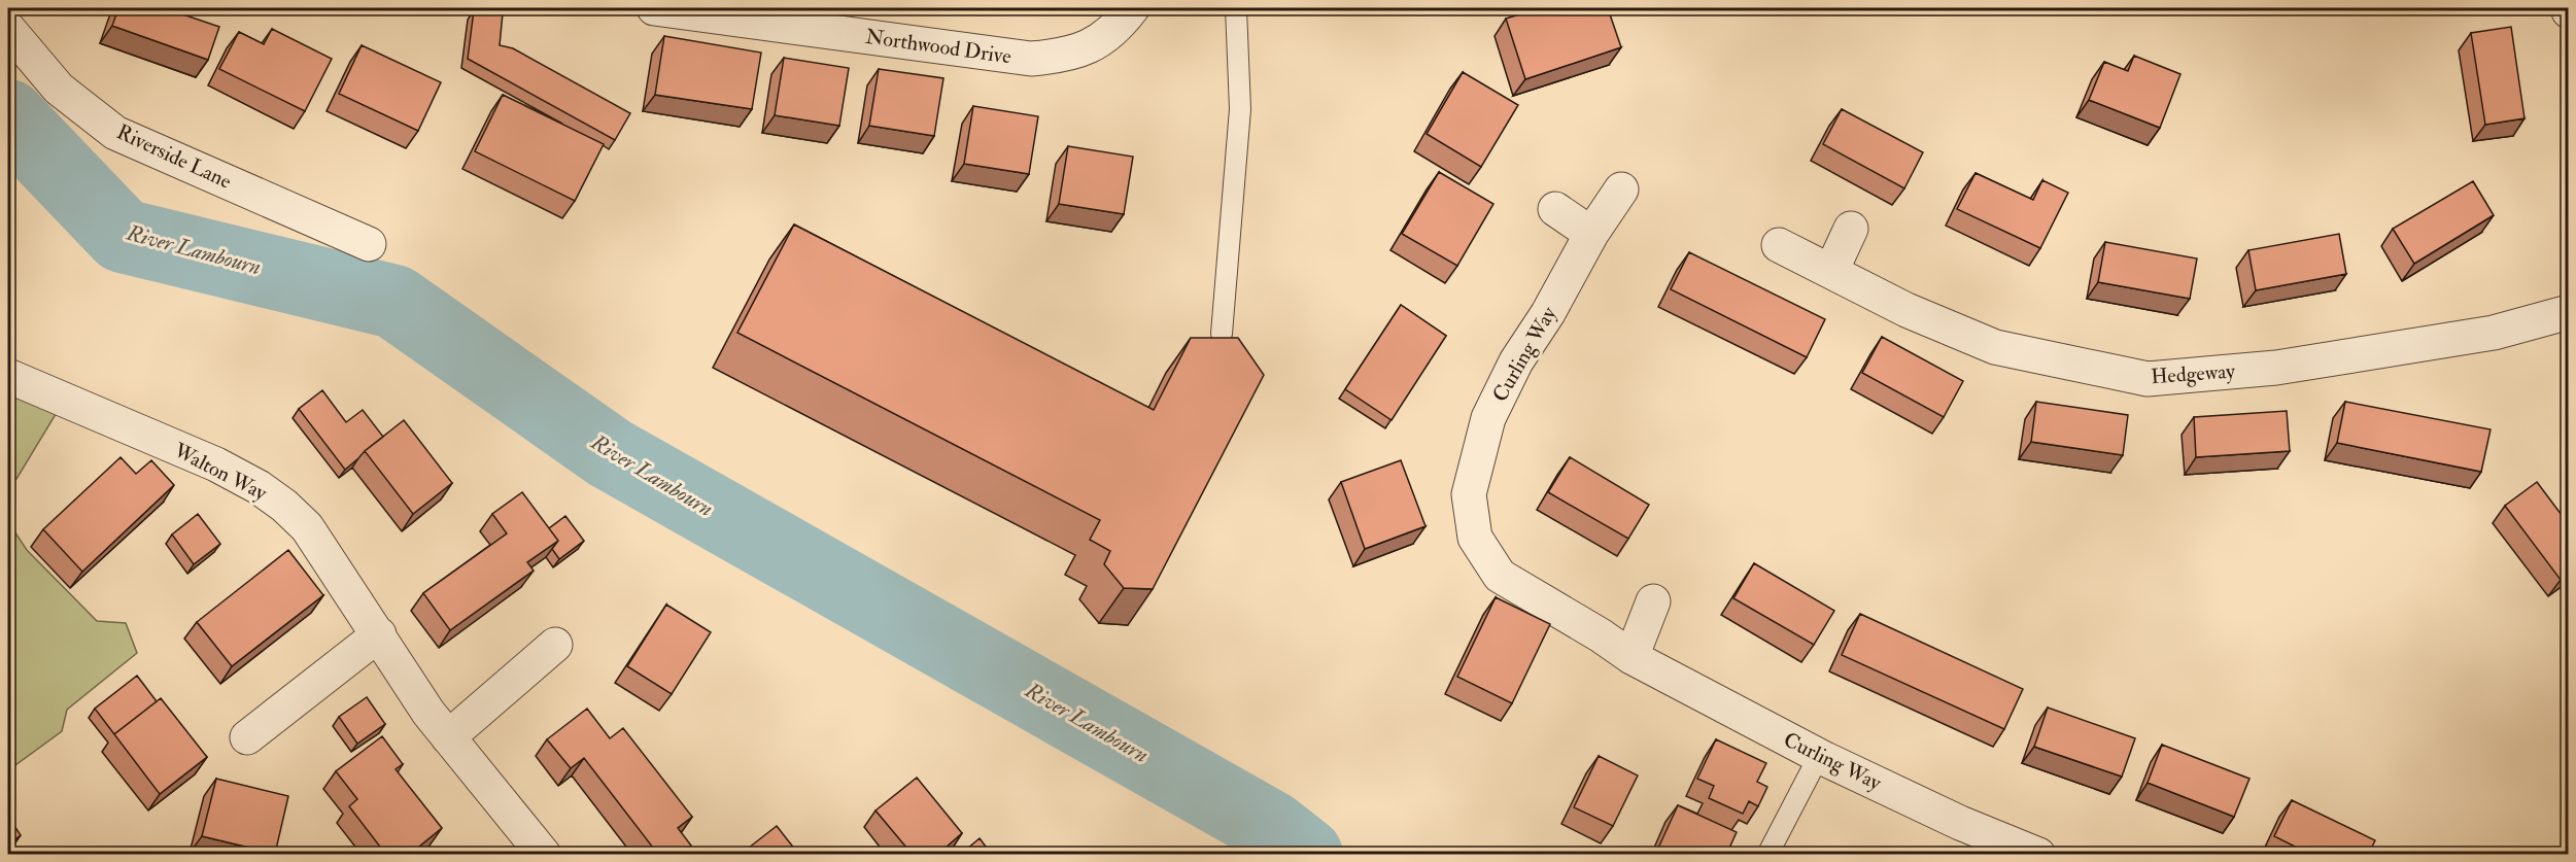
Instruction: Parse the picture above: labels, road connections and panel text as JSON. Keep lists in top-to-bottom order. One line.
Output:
{"streets":{"street":["Northwood Drive","Riverside Lane","Curling Way","Hedgeway","Walton Way"]},"water":["River Lambourn"]}
